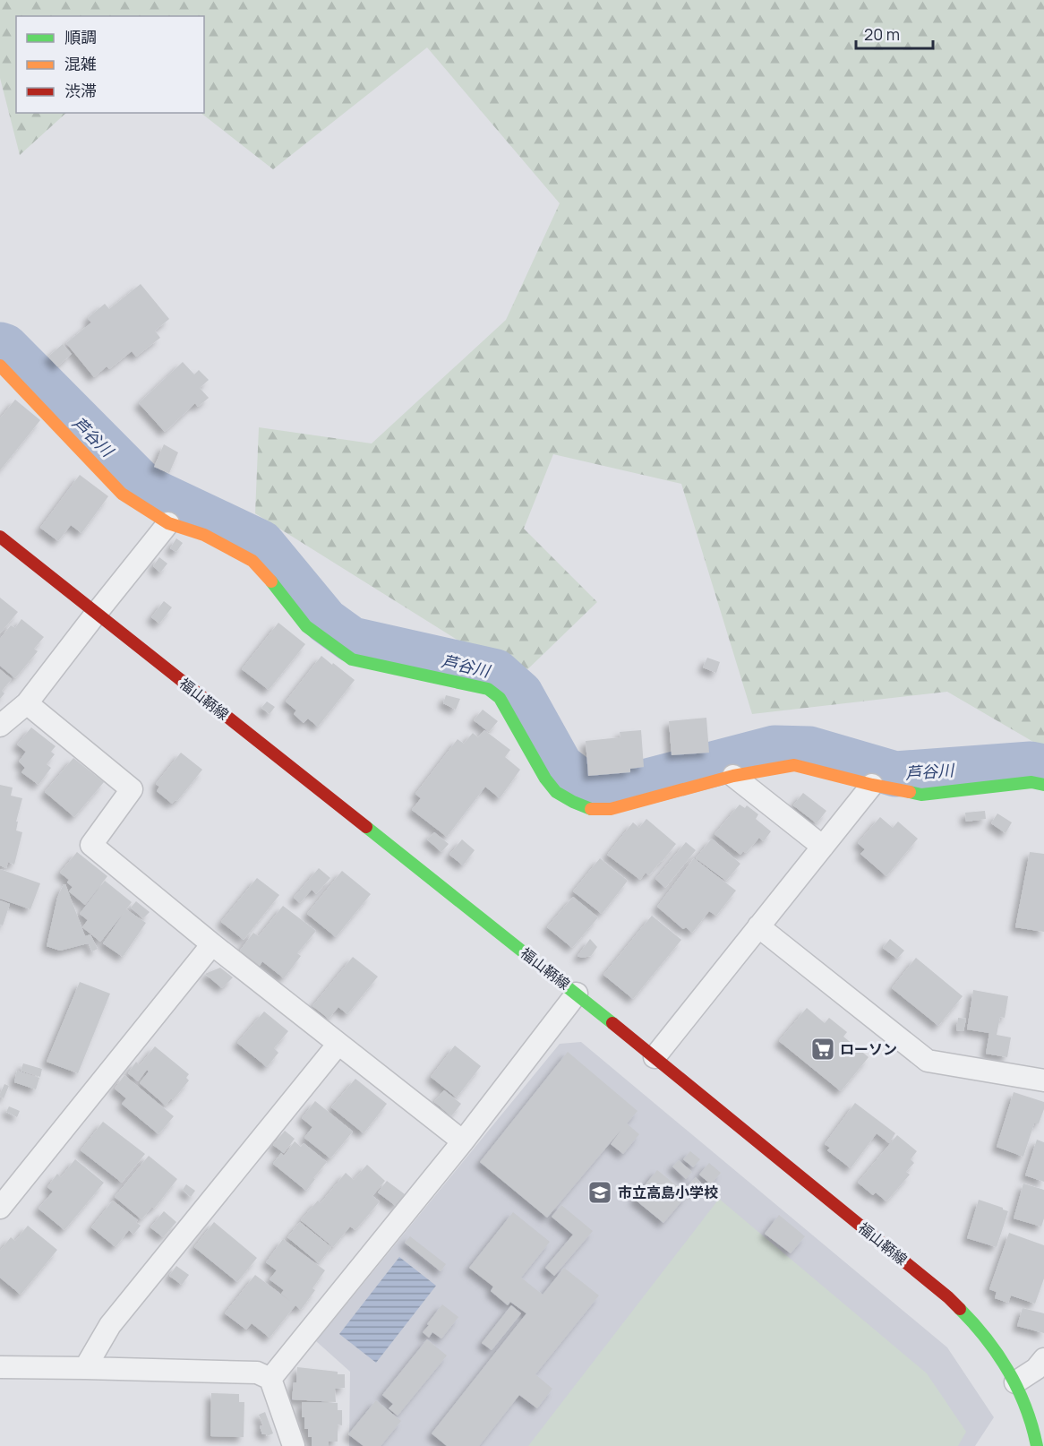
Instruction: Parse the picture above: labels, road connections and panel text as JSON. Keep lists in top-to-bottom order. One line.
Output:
{"streets":{"main road":["福山鞆線"]},"water":["芦谷川"],"places":{"supermarket":["ローソン"],"school or university":["市立高島小学校"]},"legend":["順調","混雑","渋滞"],"scale_bar":"20 m"}
